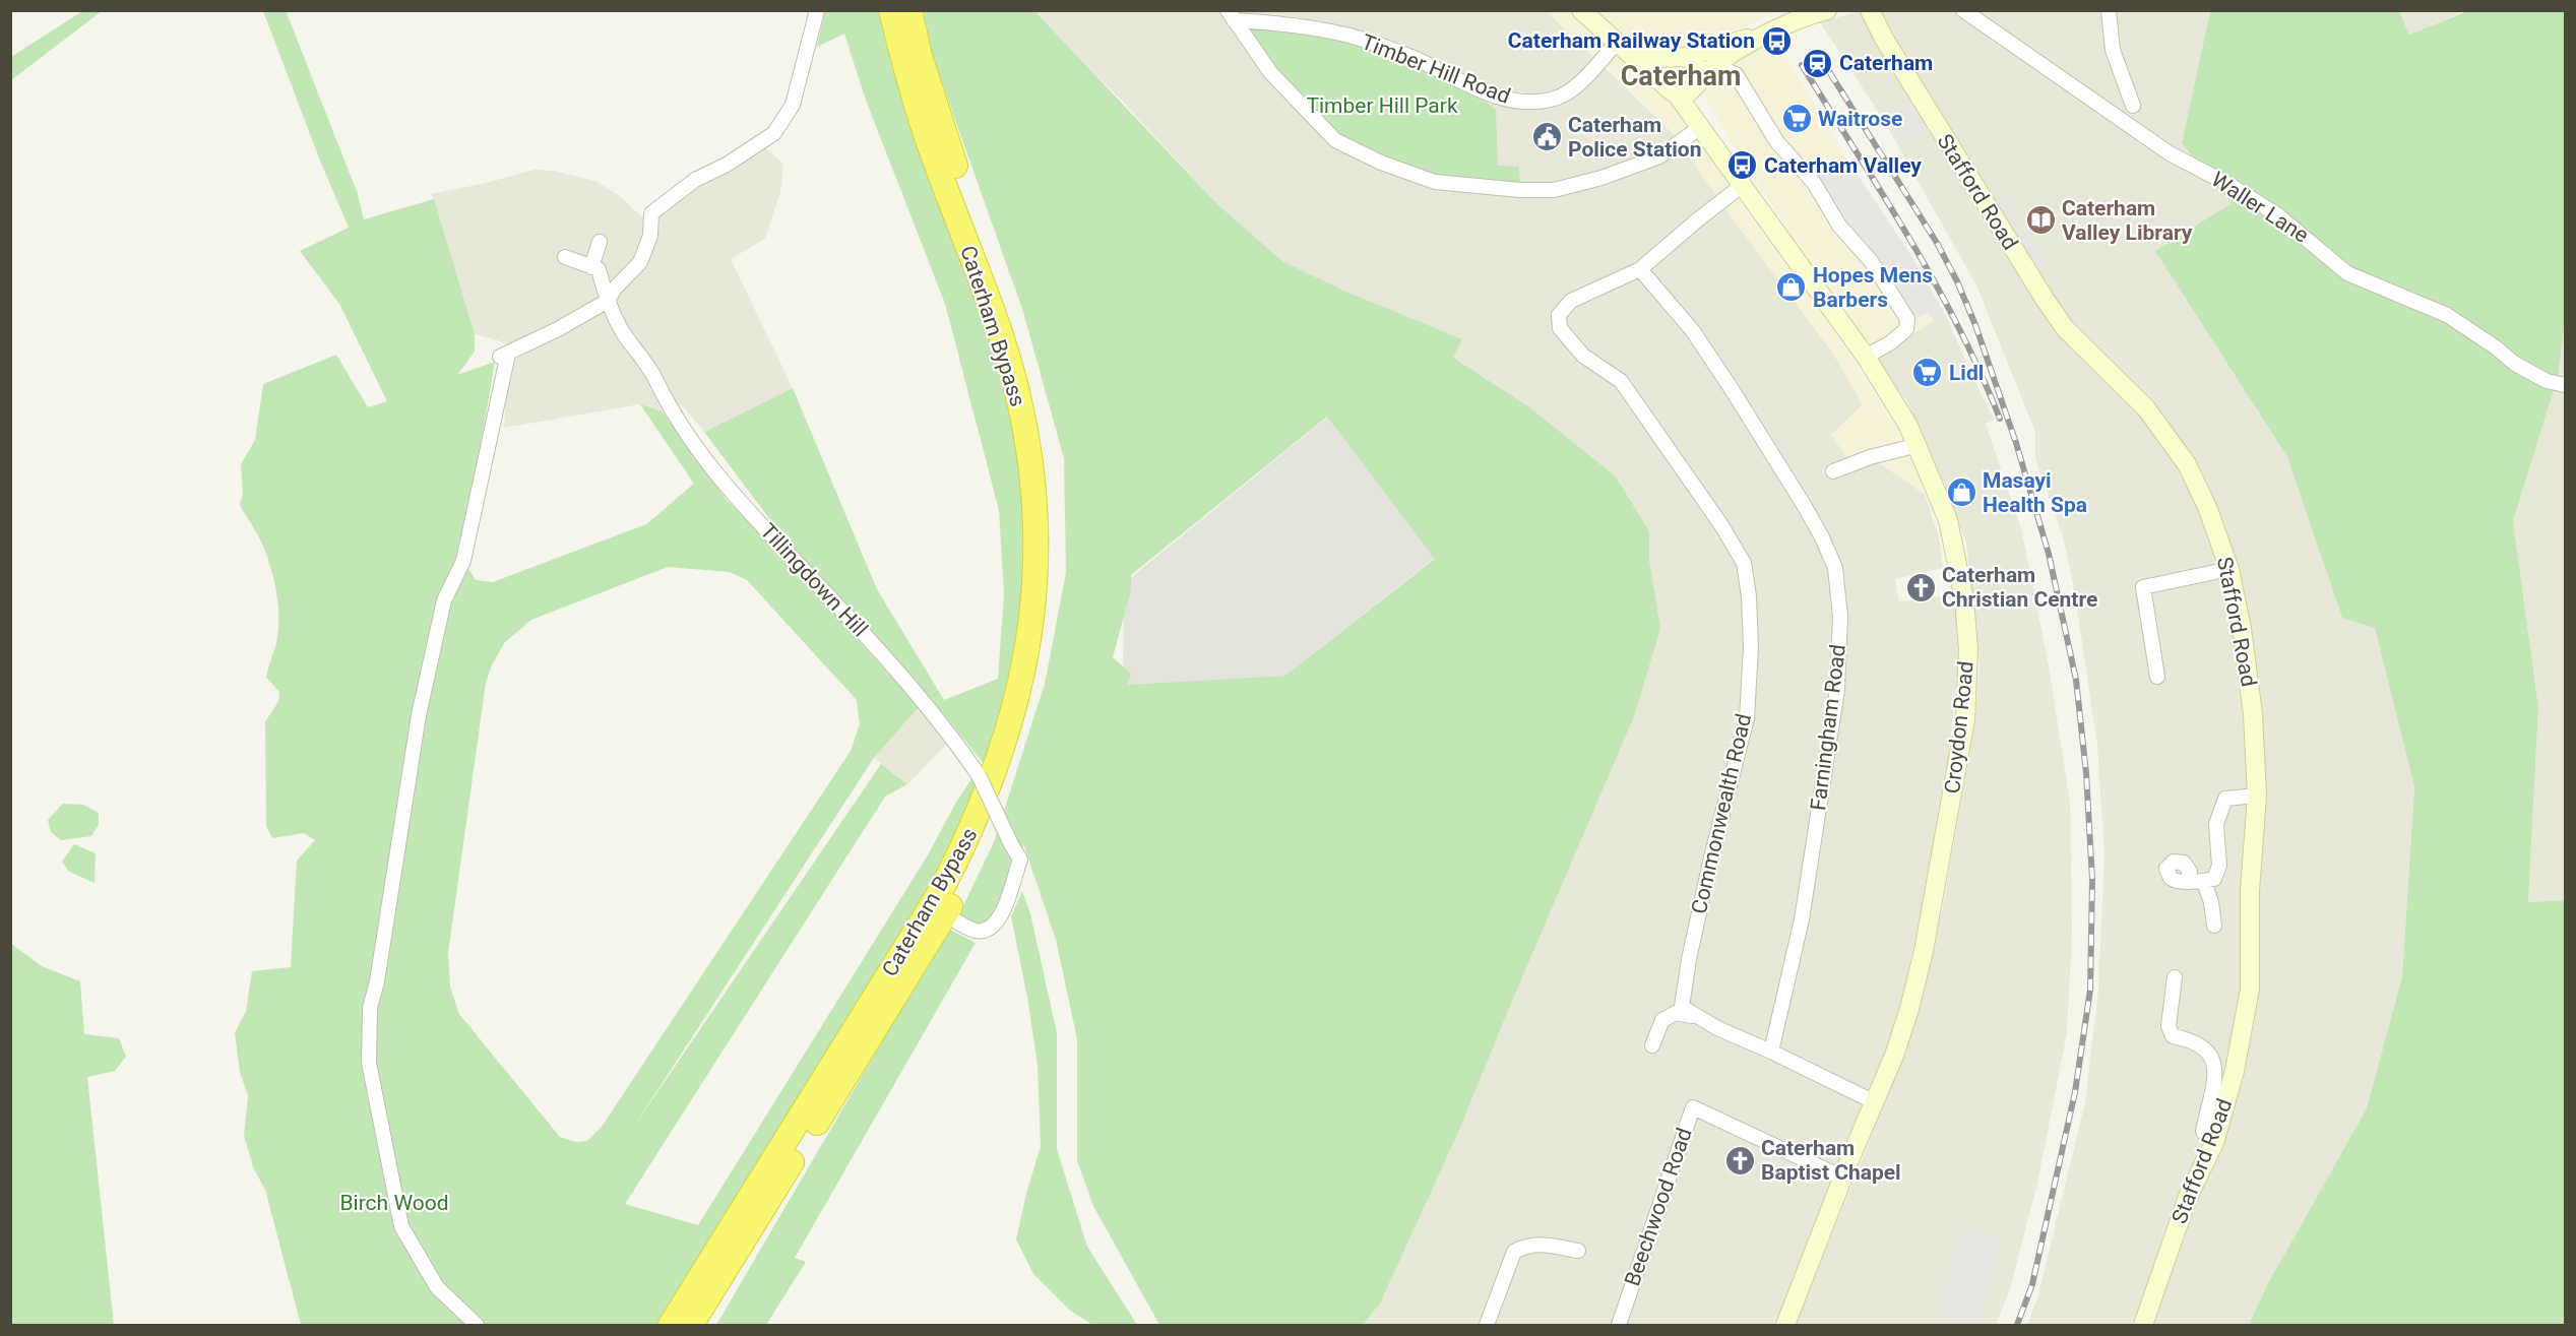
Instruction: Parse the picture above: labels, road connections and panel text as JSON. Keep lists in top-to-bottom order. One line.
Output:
{"streets":{"highway":["Caterham Bypass"],"main road":["Stafford Road","Croydon Road"],"street":["Timber Hill Road","Waller Lane","Tillingdown Hill","Farningham Road","Commonwealth Road","Beechwood Road"]},"crossings":[["Timber Hill Road","Croydon Road"],["Caterham Bypass","Tillingdown Hill"],["Farningham Road","Commonwealth Road"],["Croydon Road","Beechwood Road"]],"districts":["Caterham"],"parks":["Timber Hill Park","Birch Wood"],"places":{"bus stop":["Caterham Railway Station","Caterham Valley"],"station":["Caterham"],"supermarket":["Waitrose","Lidl"],"public building":["Caterham Police Station"],"library":["Caterham Valley Library"],"shop":["Hopes Mens Barbers","Masayi Health Spa"],"church":["Caterham Christian Centre","Caterham Baptist Chapel"]}}
